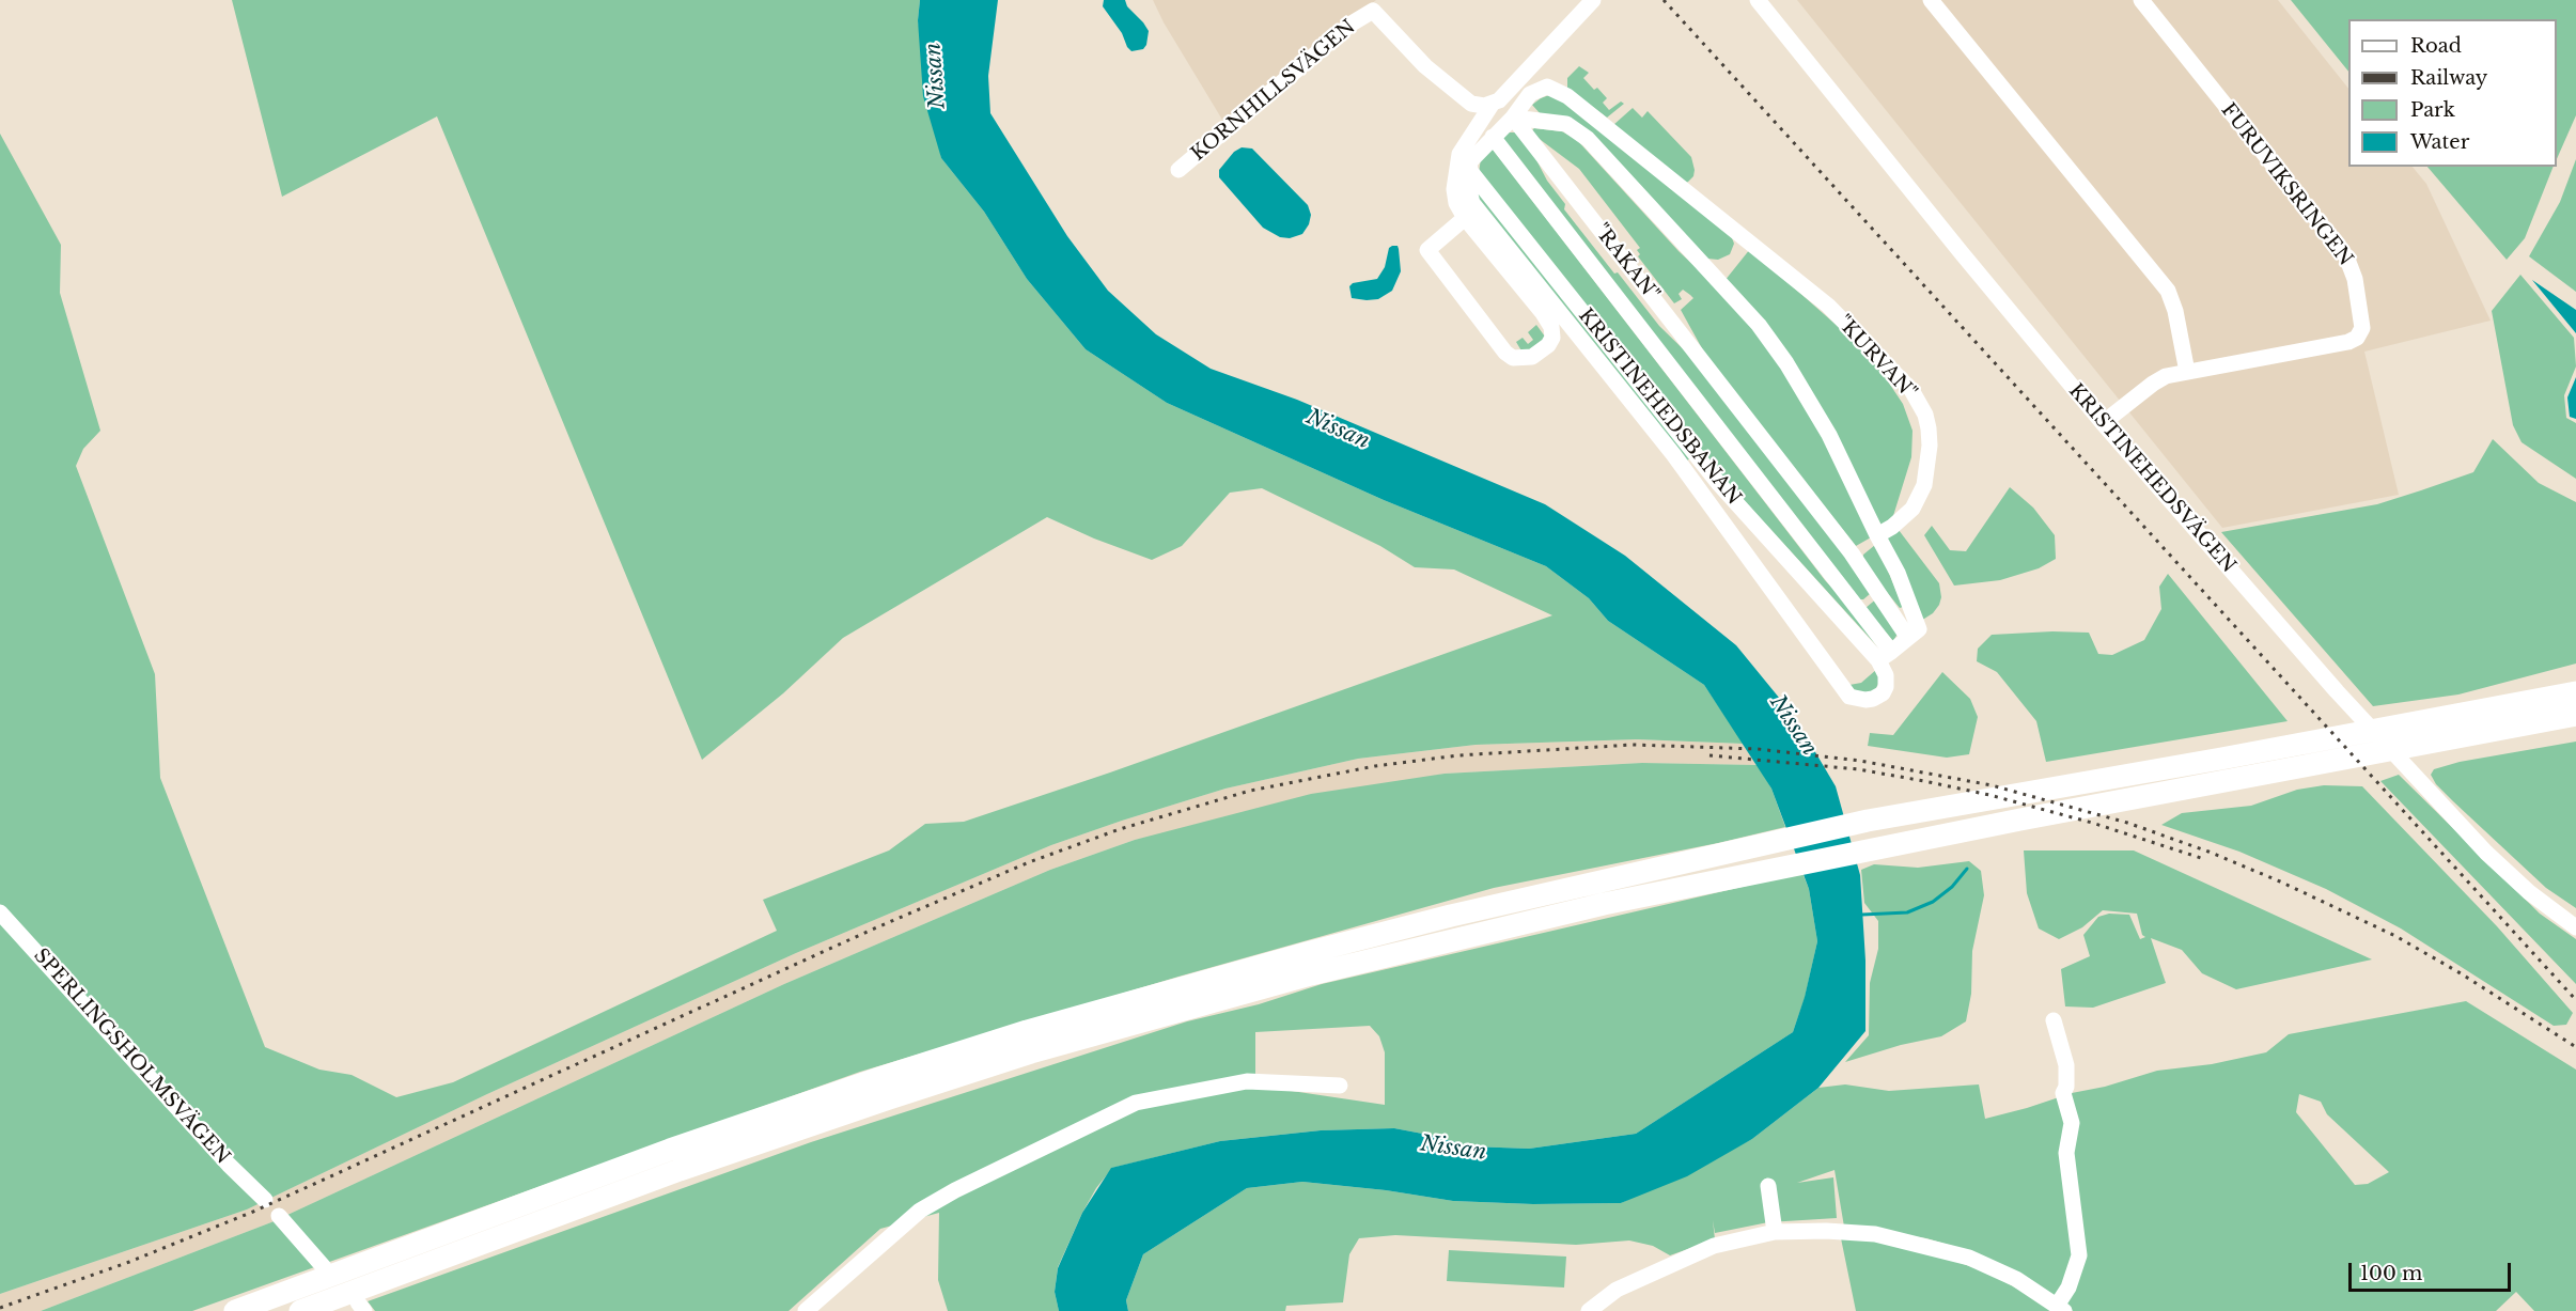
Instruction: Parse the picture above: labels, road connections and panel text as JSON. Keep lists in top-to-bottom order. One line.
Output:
{"streets":{"street":["KORNHILLSVÄGEN","FURUVIKSRINGEN","\"RAKAN\"","\"KURVAN\"","KRISTINEHEDSBANAN","KRISTINEHEDSVÄGEN","SPERLINGSHOLMSVÄGEN"]},"crossings":[["FURUVIKSRINGEN","KRISTINEHEDSVÄGEN"],["\"RAKAN\"","\"KURVAN\""]],"water":["Nissan"],"legend":["Road","Railway","Park","Water"],"scale_bar":"100 m"}
